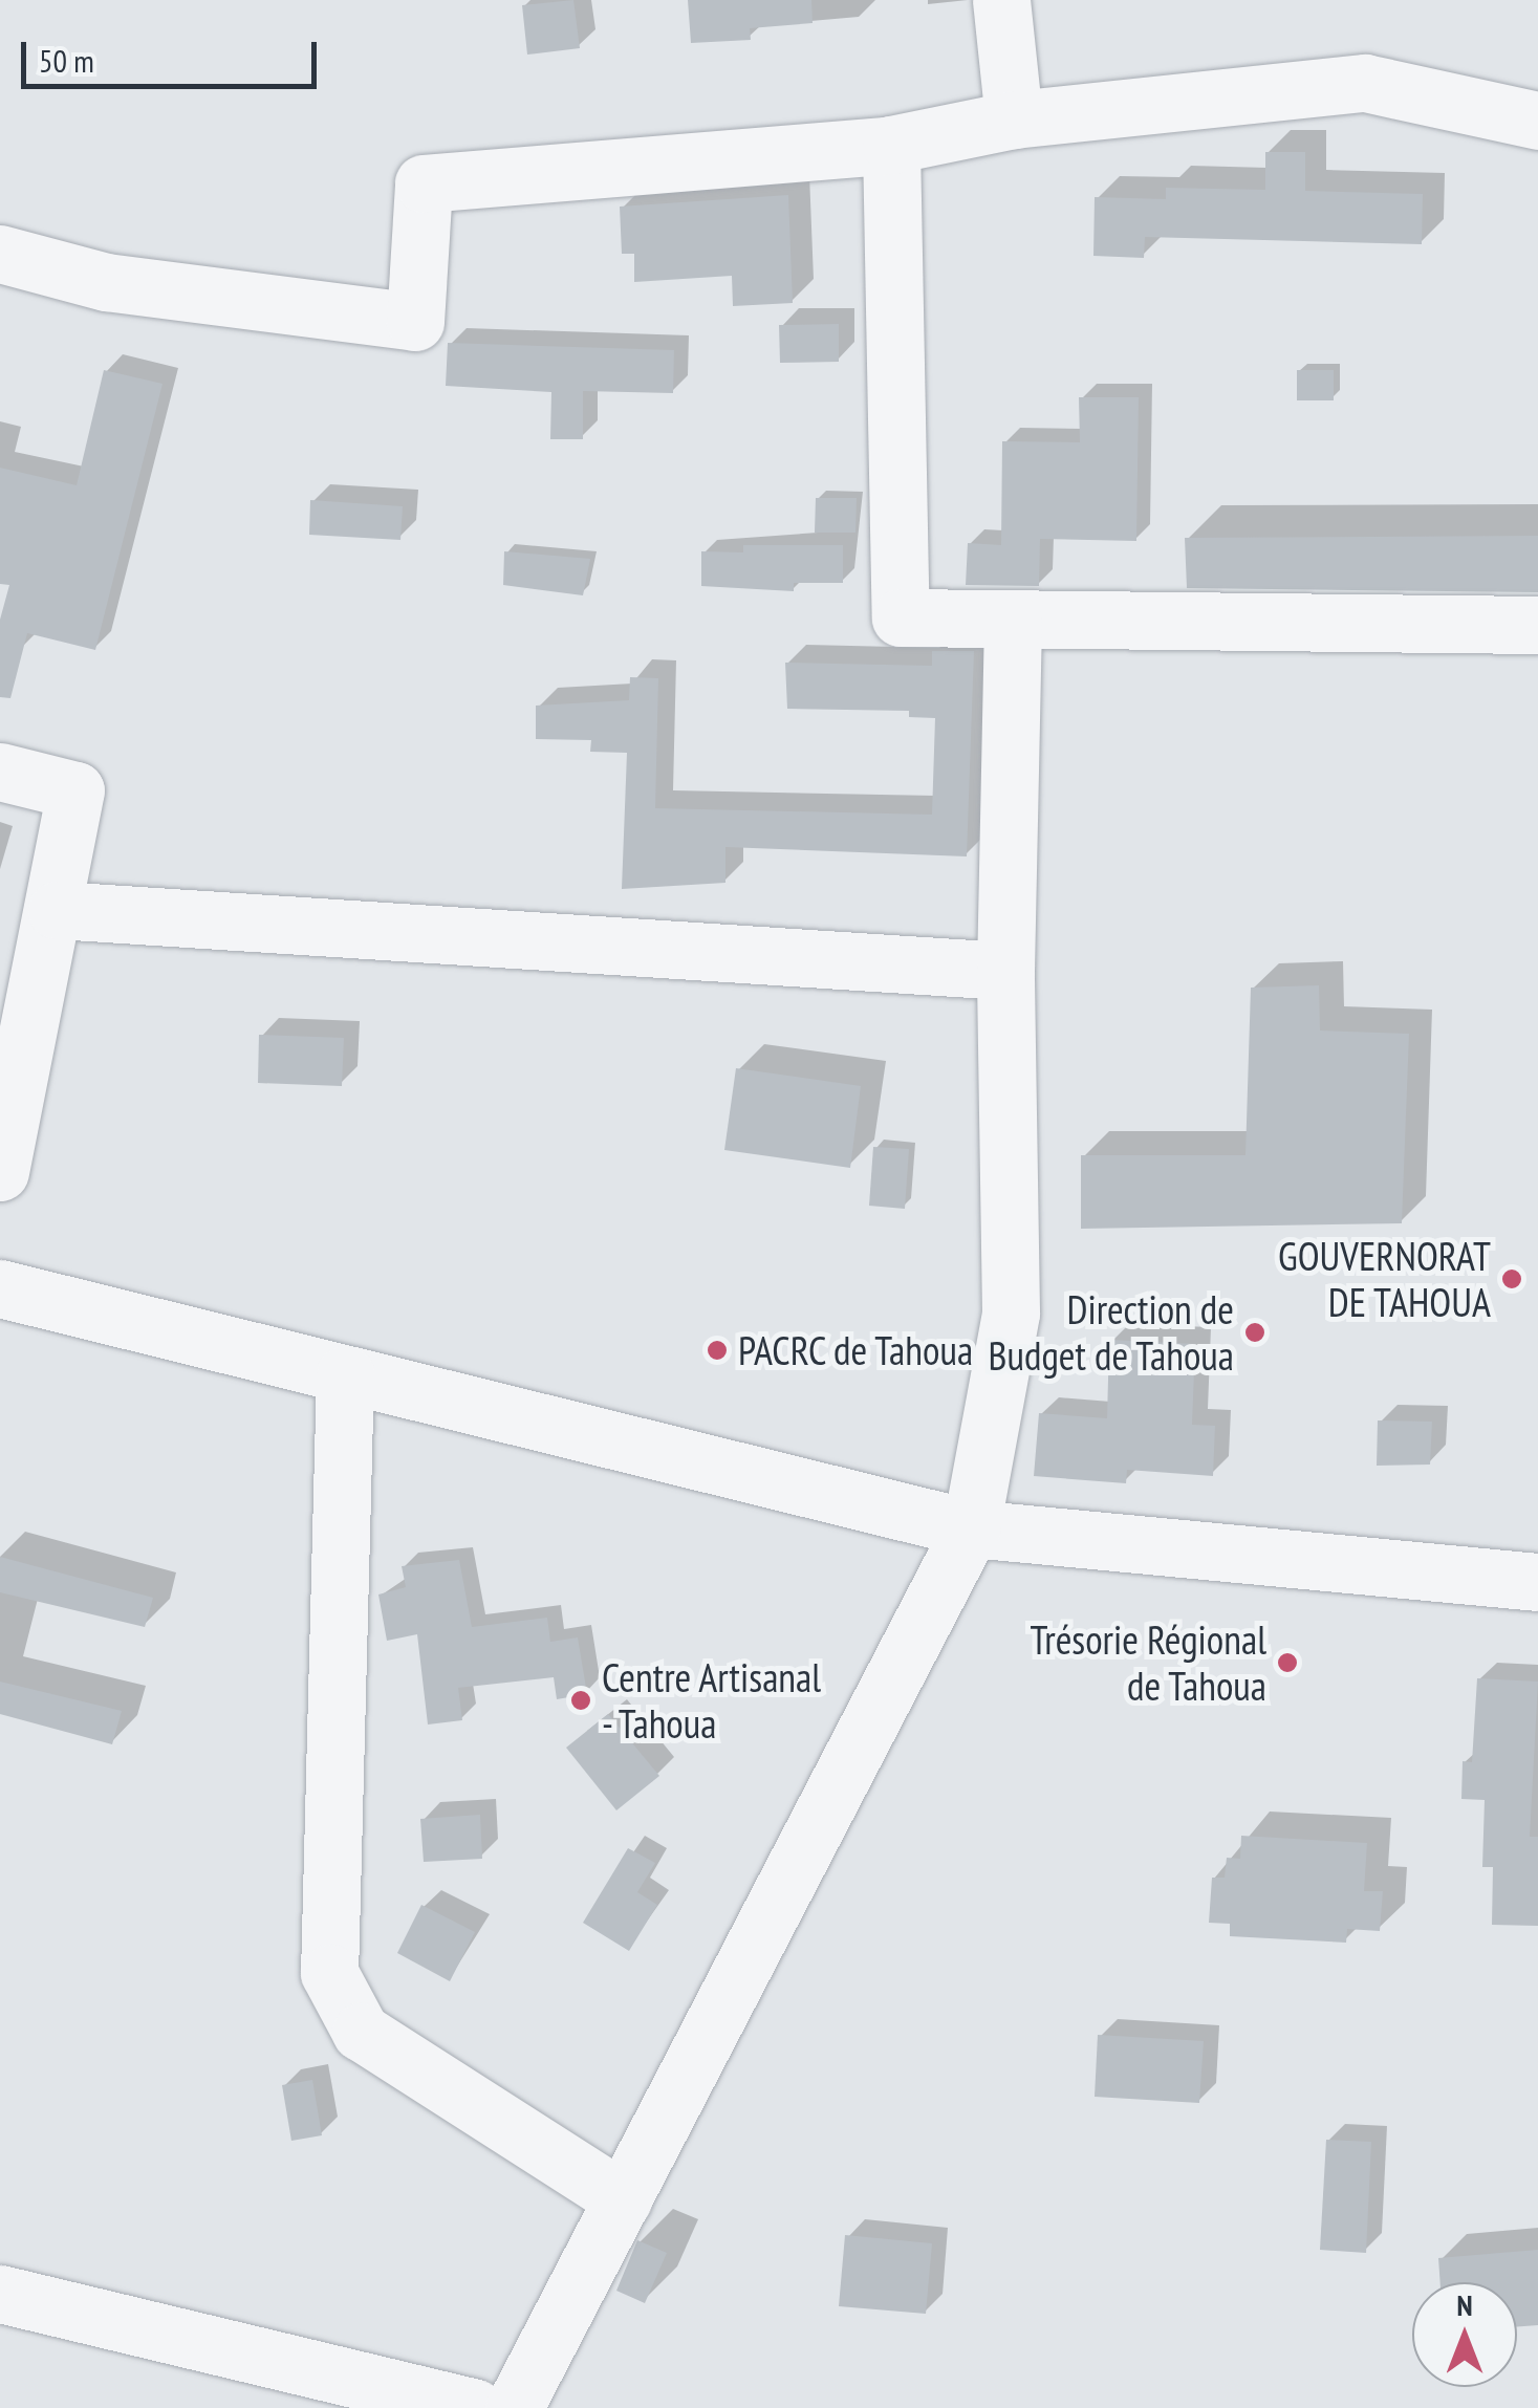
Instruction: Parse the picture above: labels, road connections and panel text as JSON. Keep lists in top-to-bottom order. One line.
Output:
{"places":["GOUVERNORAT DE TAHOUA","Direction de Budget de Tahoua","PACRC de Tahoua","Trésorie Régional de Tahoua","Centre Artisanal - Tahoua"],"scale_bar":"50 m","north":"top"}
